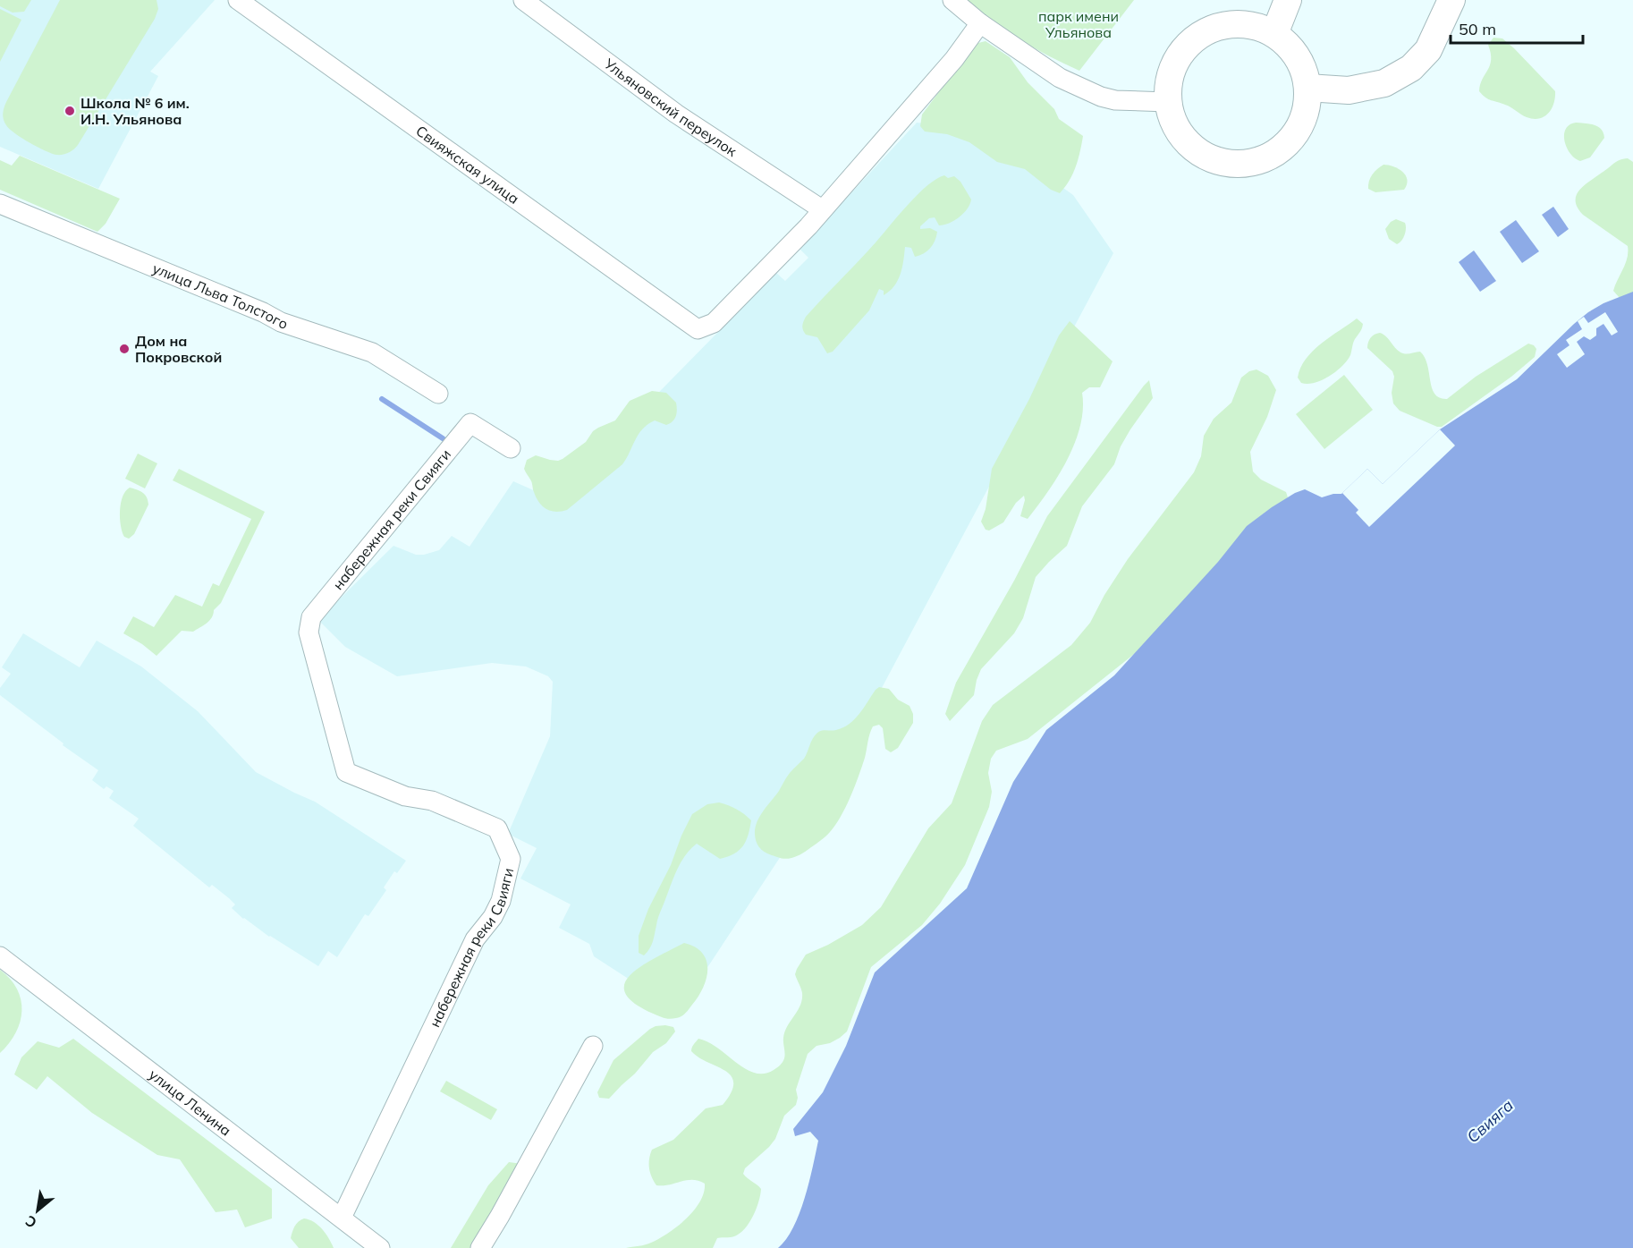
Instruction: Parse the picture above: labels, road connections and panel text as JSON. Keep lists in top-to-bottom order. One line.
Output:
{"streets":{"street":["Ульяновский переулок","Свияжская улица","улица Льва Толстого","набережная реки Свияги","улица Ленина"]},"crossings":[["Ульяновский переулок","Свияжская улица"],["набережная реки Свияги","улица Ленина"]],"water":["Свияга"],"parks":["парк имени Ульянова"],"places":["Школа № 6 им. И.Н. Ульянова","Дом на Покровской"],"scale_bar":"50 m","north":"bottom left"}
